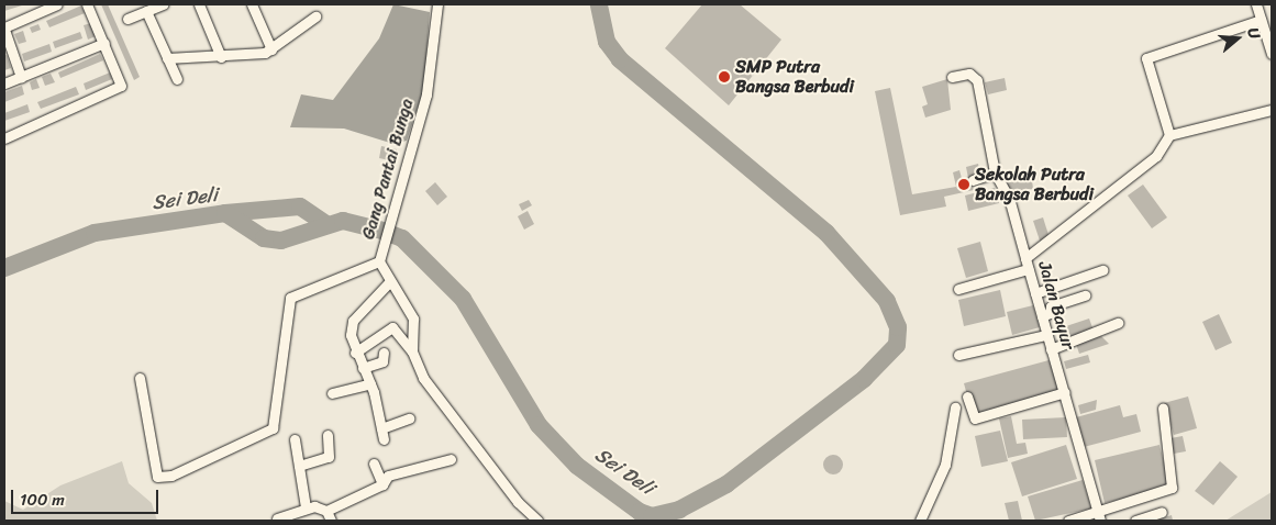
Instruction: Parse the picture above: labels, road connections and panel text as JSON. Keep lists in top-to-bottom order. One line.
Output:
{"streets":{"street":["Gang Pantai Bunga","Jalan Bayur"]},"water":["Sei Deli"],"places":["SMP Putra Bangsa Berbudi","Sekolah Putra Bangsa Berbudi"],"scale_bar":"100 m","north":"right"}
